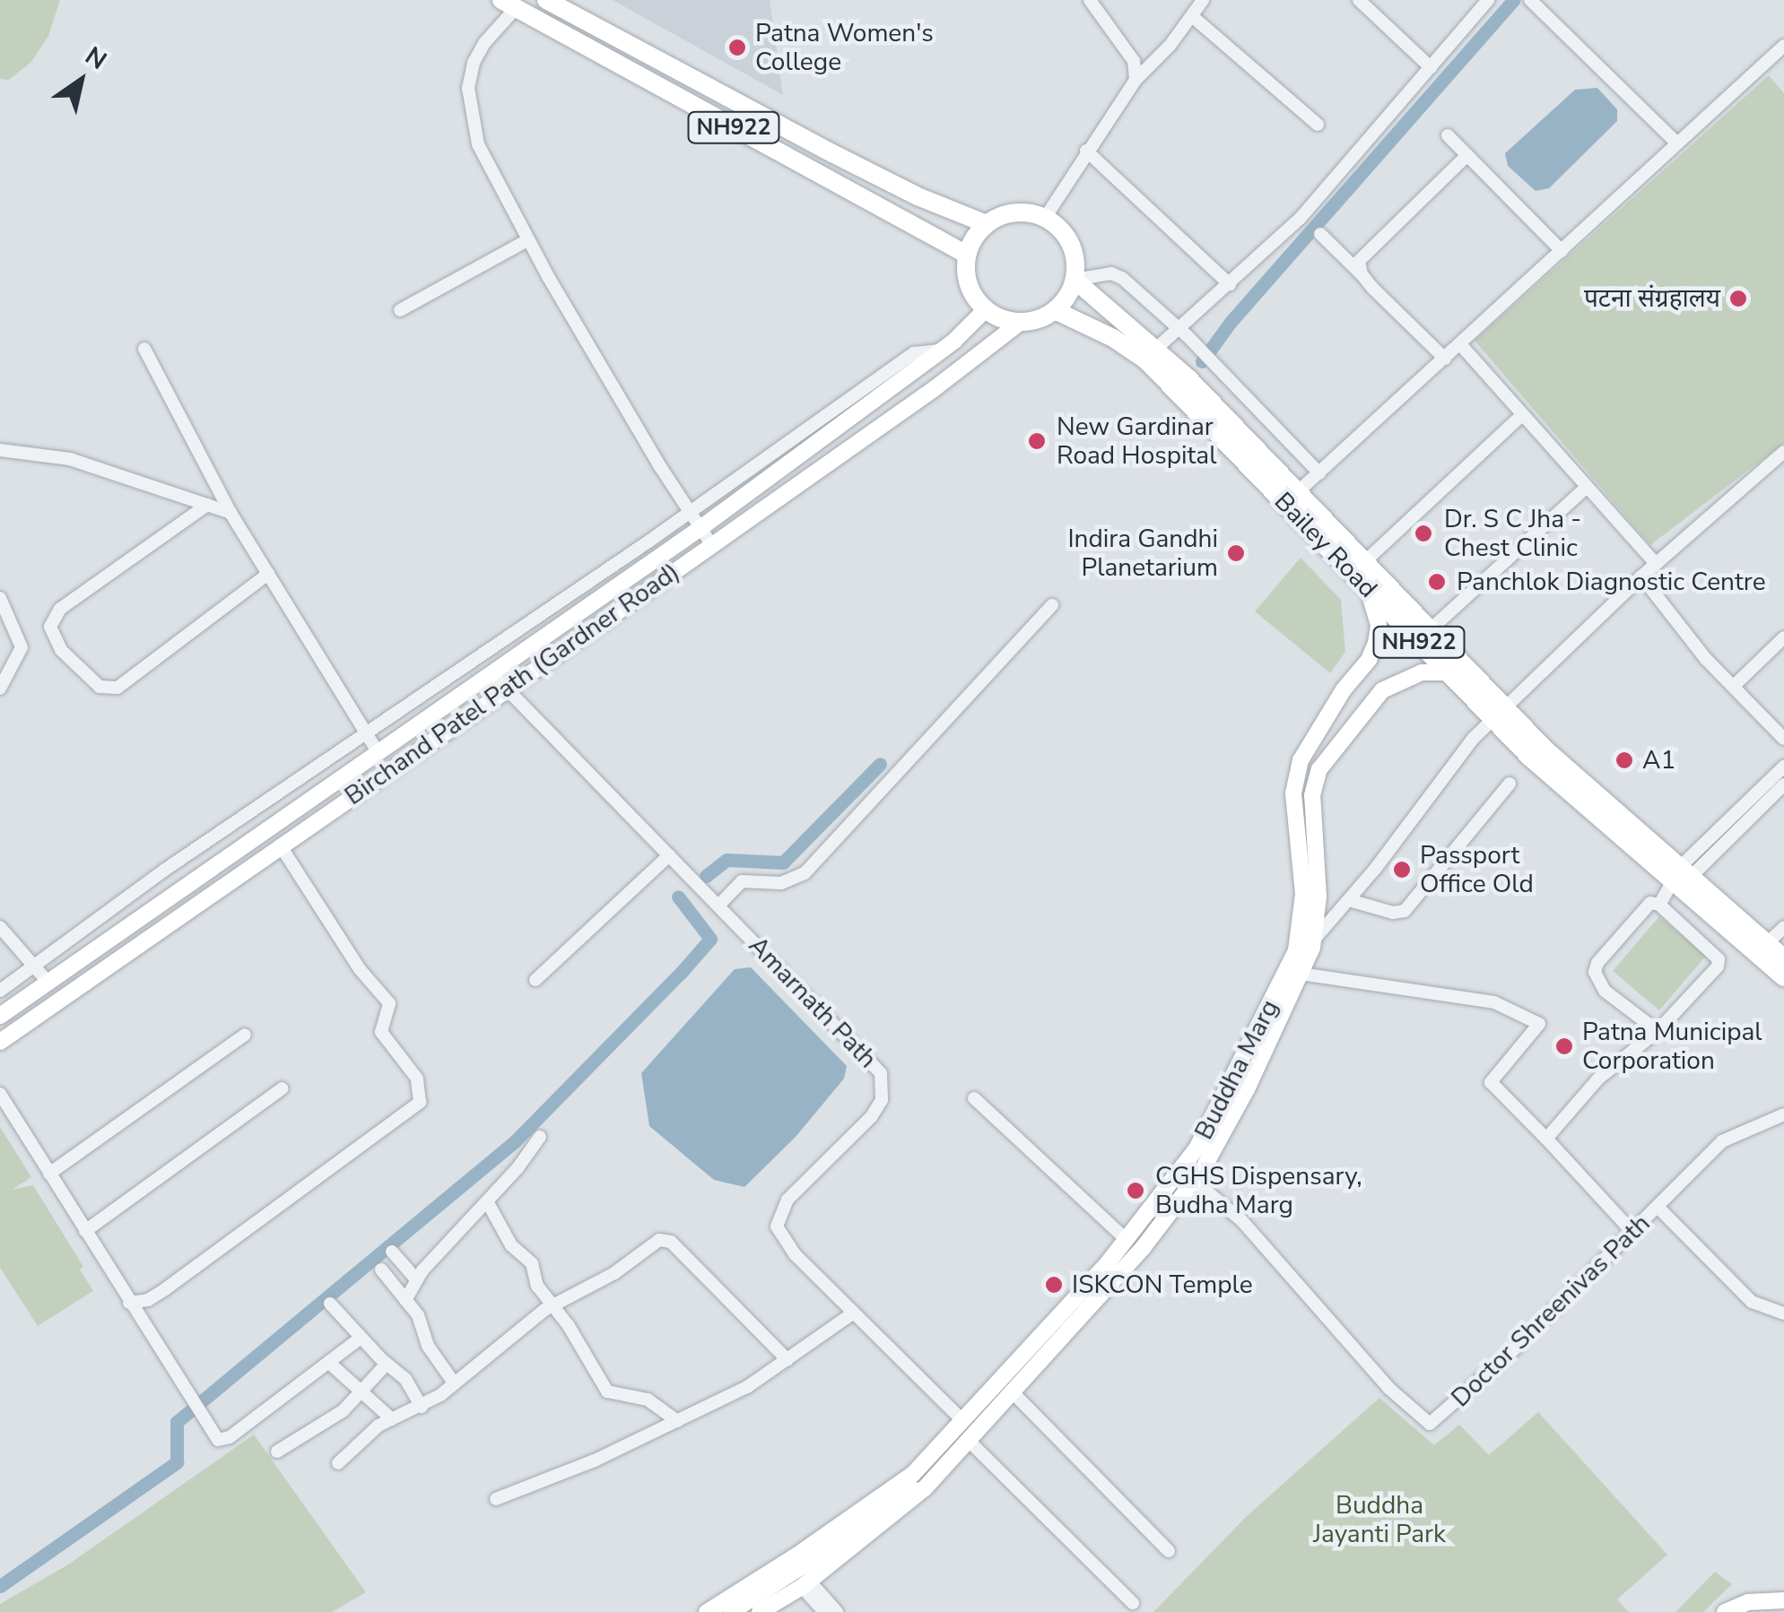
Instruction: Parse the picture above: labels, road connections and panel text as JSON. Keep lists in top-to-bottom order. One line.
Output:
{"streets":{"highway":["NH922","Bailey Road"],"main road":["Birchand Patel Path (Gardner Road)","Buddha Marg"],"street":["Amarnath Path","Doctor Shreenivas Path"]},"crossings":[["NH922","Bailey Road"],["NH922","Birchand Patel Path (Gardner Road)"],["Bailey Road","Birchand Patel Path (Gardner Road)"],["Bailey Road","Buddha Marg"],["Birchand Patel Path (Gardner Road)","Amarnath Path"],["Amarnath Path","Buddha Marg"],["Buddha Marg","Doctor Shreenivas Path"]],"parks":["Buddha Jayanti Park"],"places":["Patna Women's College","पटना संग्रहालय","New Gardinar Road Hospital","Dr. S C Jha - Chest Clinic","Indira Gandhi Planetarium","Panchlok Diagnostic Centre","A1","Passport Office Old","Patna Municipal Corporation","CGHS Dispensary, Budha Marg","ISKCON Temple"],"north":"top right"}
